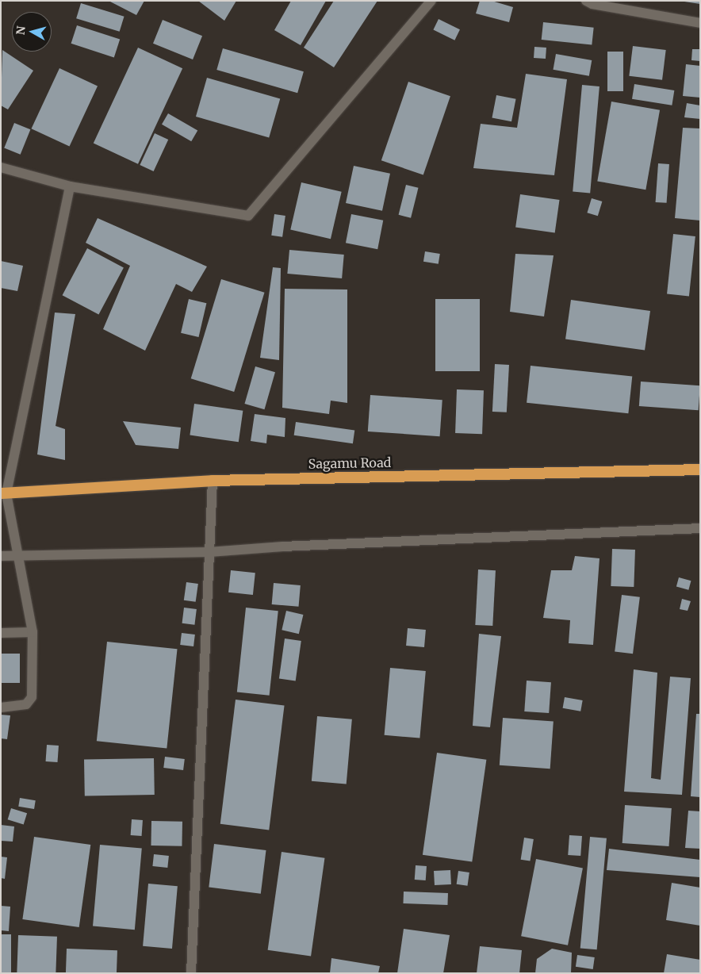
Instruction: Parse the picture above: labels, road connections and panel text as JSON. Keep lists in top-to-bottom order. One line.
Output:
{"streets":{"highway":["Sagamu Road"]},"north":"left"}
